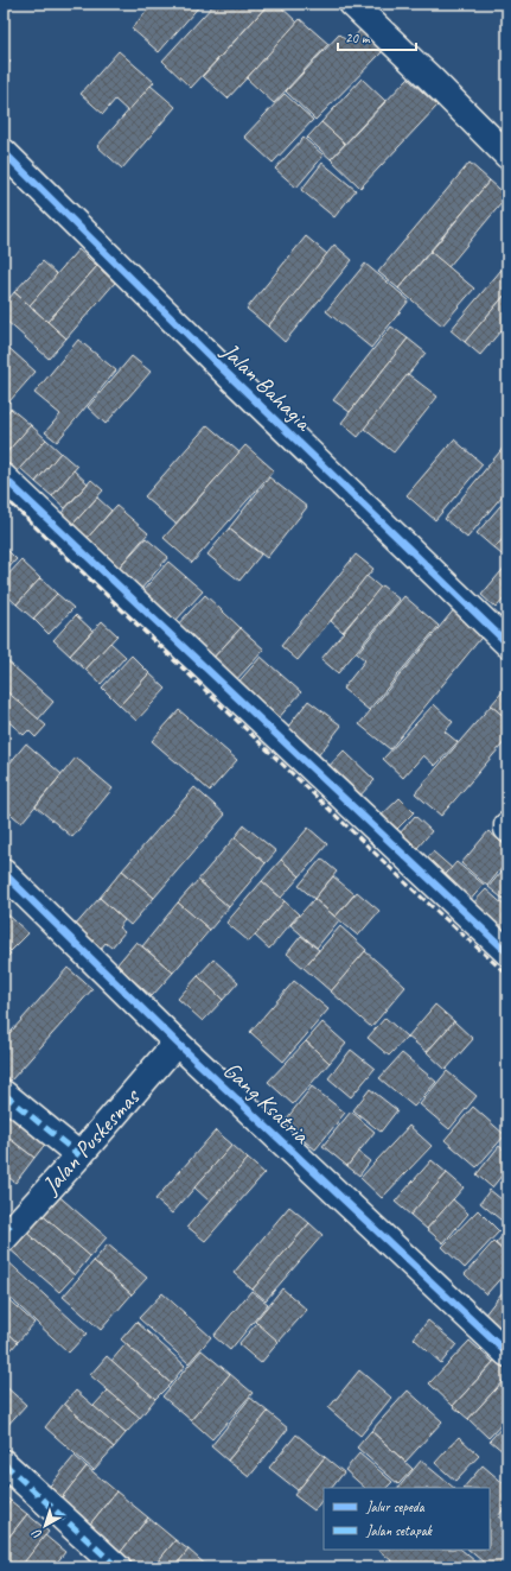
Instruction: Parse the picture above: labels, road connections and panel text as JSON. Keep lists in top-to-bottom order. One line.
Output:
{"streets":{"street":["Jalan Bahagia","Gang Ksatria","Jalan Puskesmas"]},"crossings":[["Gang Ksatria","Jalan Puskesmas"]],"legend":["Jalur sepeda","Jalan setapak"],"scale_bar":"20 m","north":"bottom left"}
